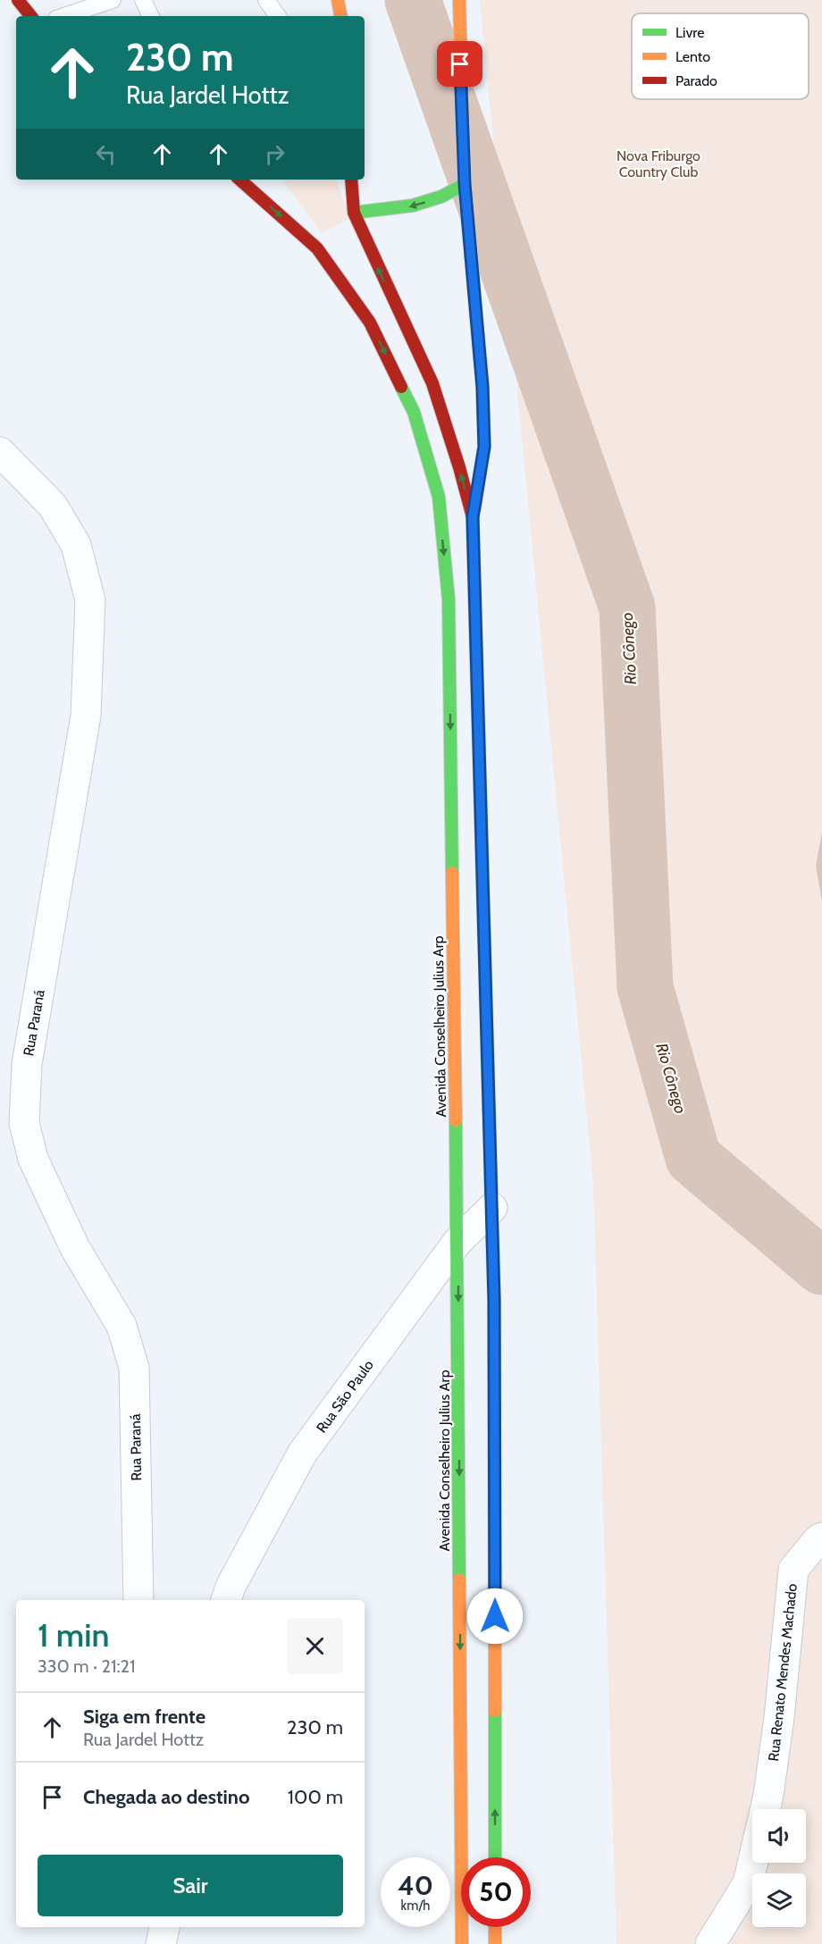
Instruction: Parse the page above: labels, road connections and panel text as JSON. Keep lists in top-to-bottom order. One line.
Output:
{"streets":{"main road":["Avenida Conselheiro Julius Arp"],"street":["Rua Paraná","Rua São Paulo","Rua Renato Mendes Machado"]},"crossings":[["Avenida Conselheiro Julius Arp","Rua São Paulo"]],"water":["Rio Cônego"],"parks":["Nova Friburgo Country Club"],"legend":["Livre","Lento","Parado"],"page":{"turn":["230 m","Rua Jardel Hottz"],"heading":["1 min","330 m · 21:21"],"list":[{"name":"Siga em frente","note":"Rua Jardel Hottz","value":"230 m"},{"name":"Chegada ao destino","value":"100 m"}],"buttons":"Sair","speed":"40 km/h","limit":"50"}}
